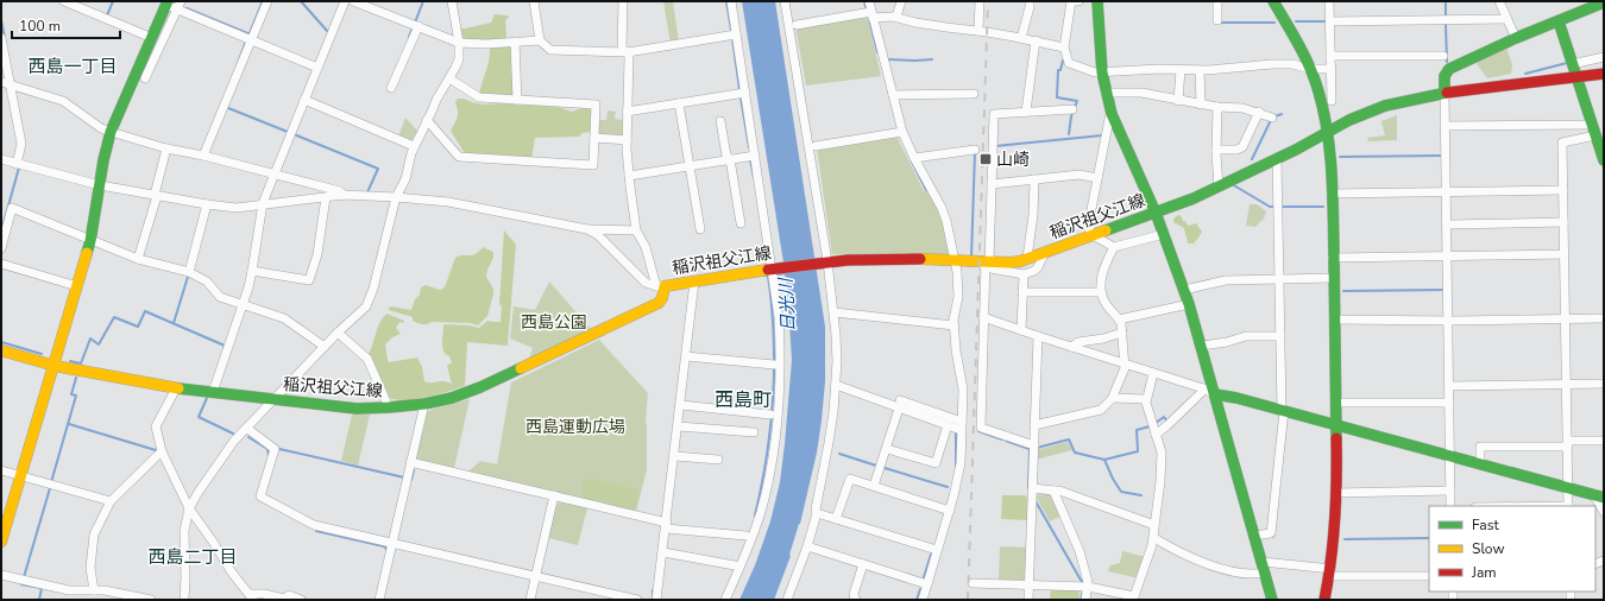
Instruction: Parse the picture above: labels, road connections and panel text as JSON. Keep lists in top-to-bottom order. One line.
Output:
{"streets":{"main road":["稲沢祖父江線"]},"districts":["西島一丁目","西島町","西島二丁目"],"water":["日光川"],"parks":["西島公園","西島運動広場"],"places":{"transit":["山崎"]},"legend":["Fast","Slow","Jam"],"scale_bar":"100 m"}
